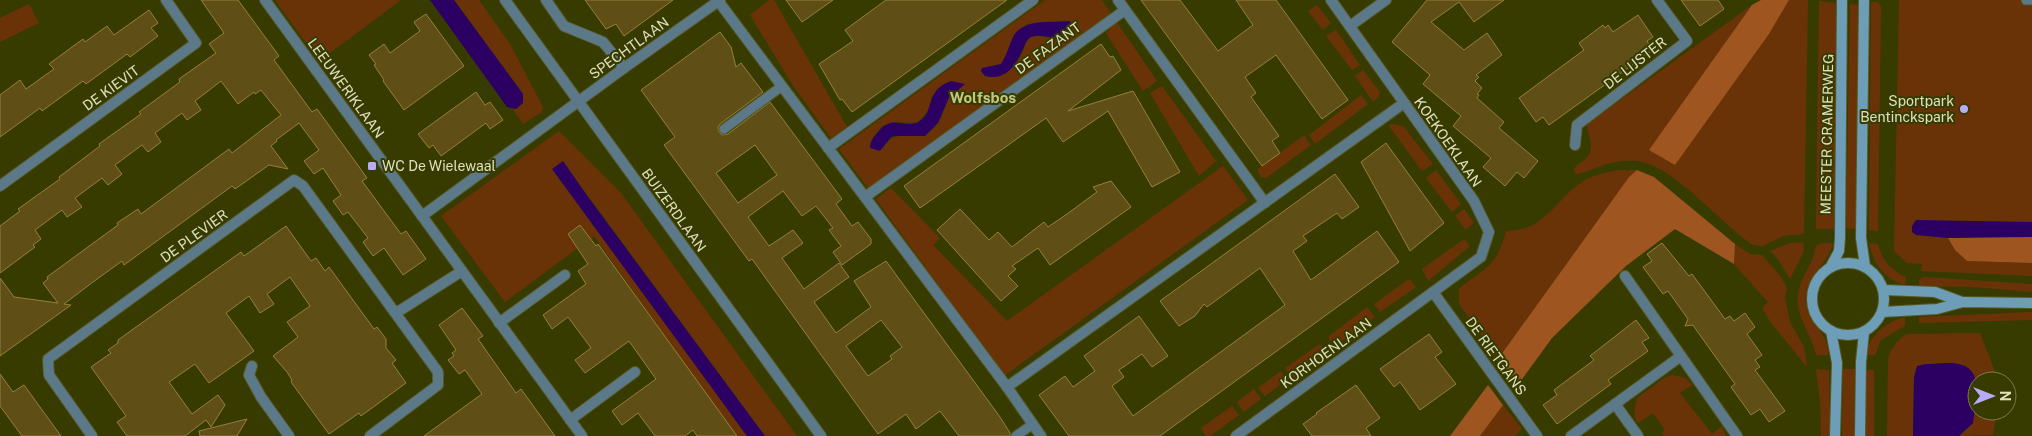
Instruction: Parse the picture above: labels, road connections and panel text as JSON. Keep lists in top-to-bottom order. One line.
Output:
{"streets":{"main road":["MEESTER CRAMERWEG"],"street":["SPECHTLAAN","DE FAZANT","DE LIJSTER","DE KIEVIT","LEEUWERIKLAAN","KOEKOEKLAAN","BUIZERDLAAN","DE PLEVIER","KORHOENLAAN","DE RIETGANS"]},"crossings":[["SPECHTLAAN","BUIZERDLAAN"],["KOEKOEKLAAN","KORHOENLAAN"],["KOEKOEKLAAN","DE RIETGANS"],["KORHOENLAAN","DE RIETGANS"]],"districts":["Wolfsbos"],"places":{"other":["Sportpark Bentinckspark"],"transit":["WC De Wielewaal"]},"north":"right"}
